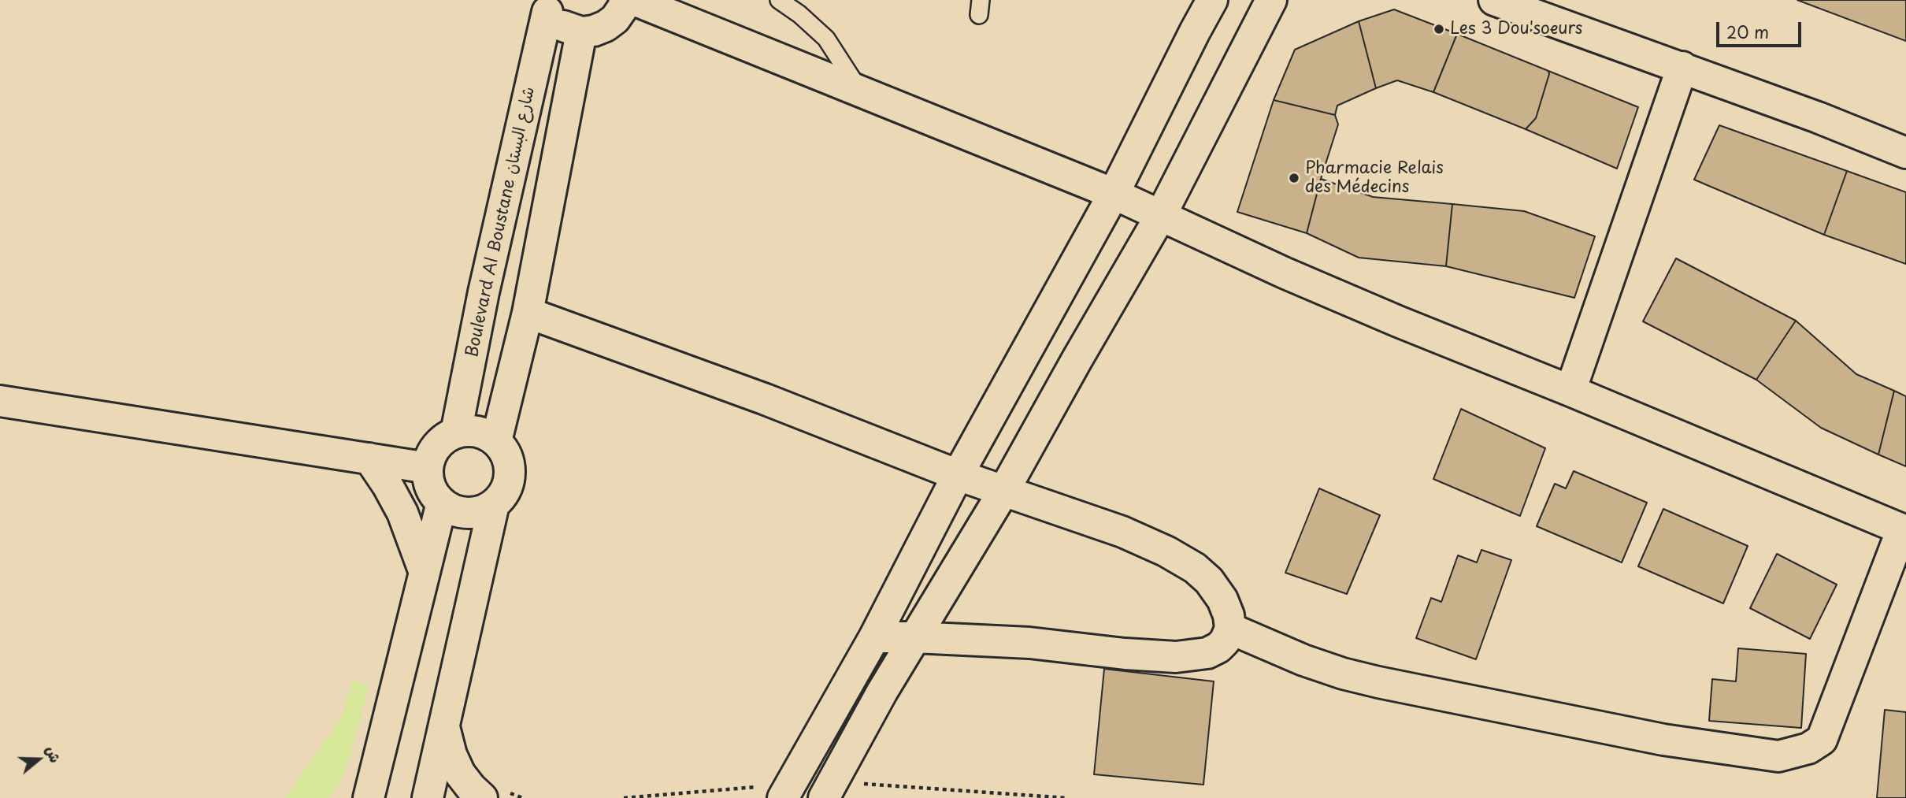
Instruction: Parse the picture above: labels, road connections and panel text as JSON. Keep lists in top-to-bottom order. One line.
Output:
{"streets":{"street":["Boulevard Al Boustane شارع البستان"]},"places":["Les 3 Dou'soeurs","Pharmacie Relais des Médecins"],"scale_bar":"20 m","north":"right"}
